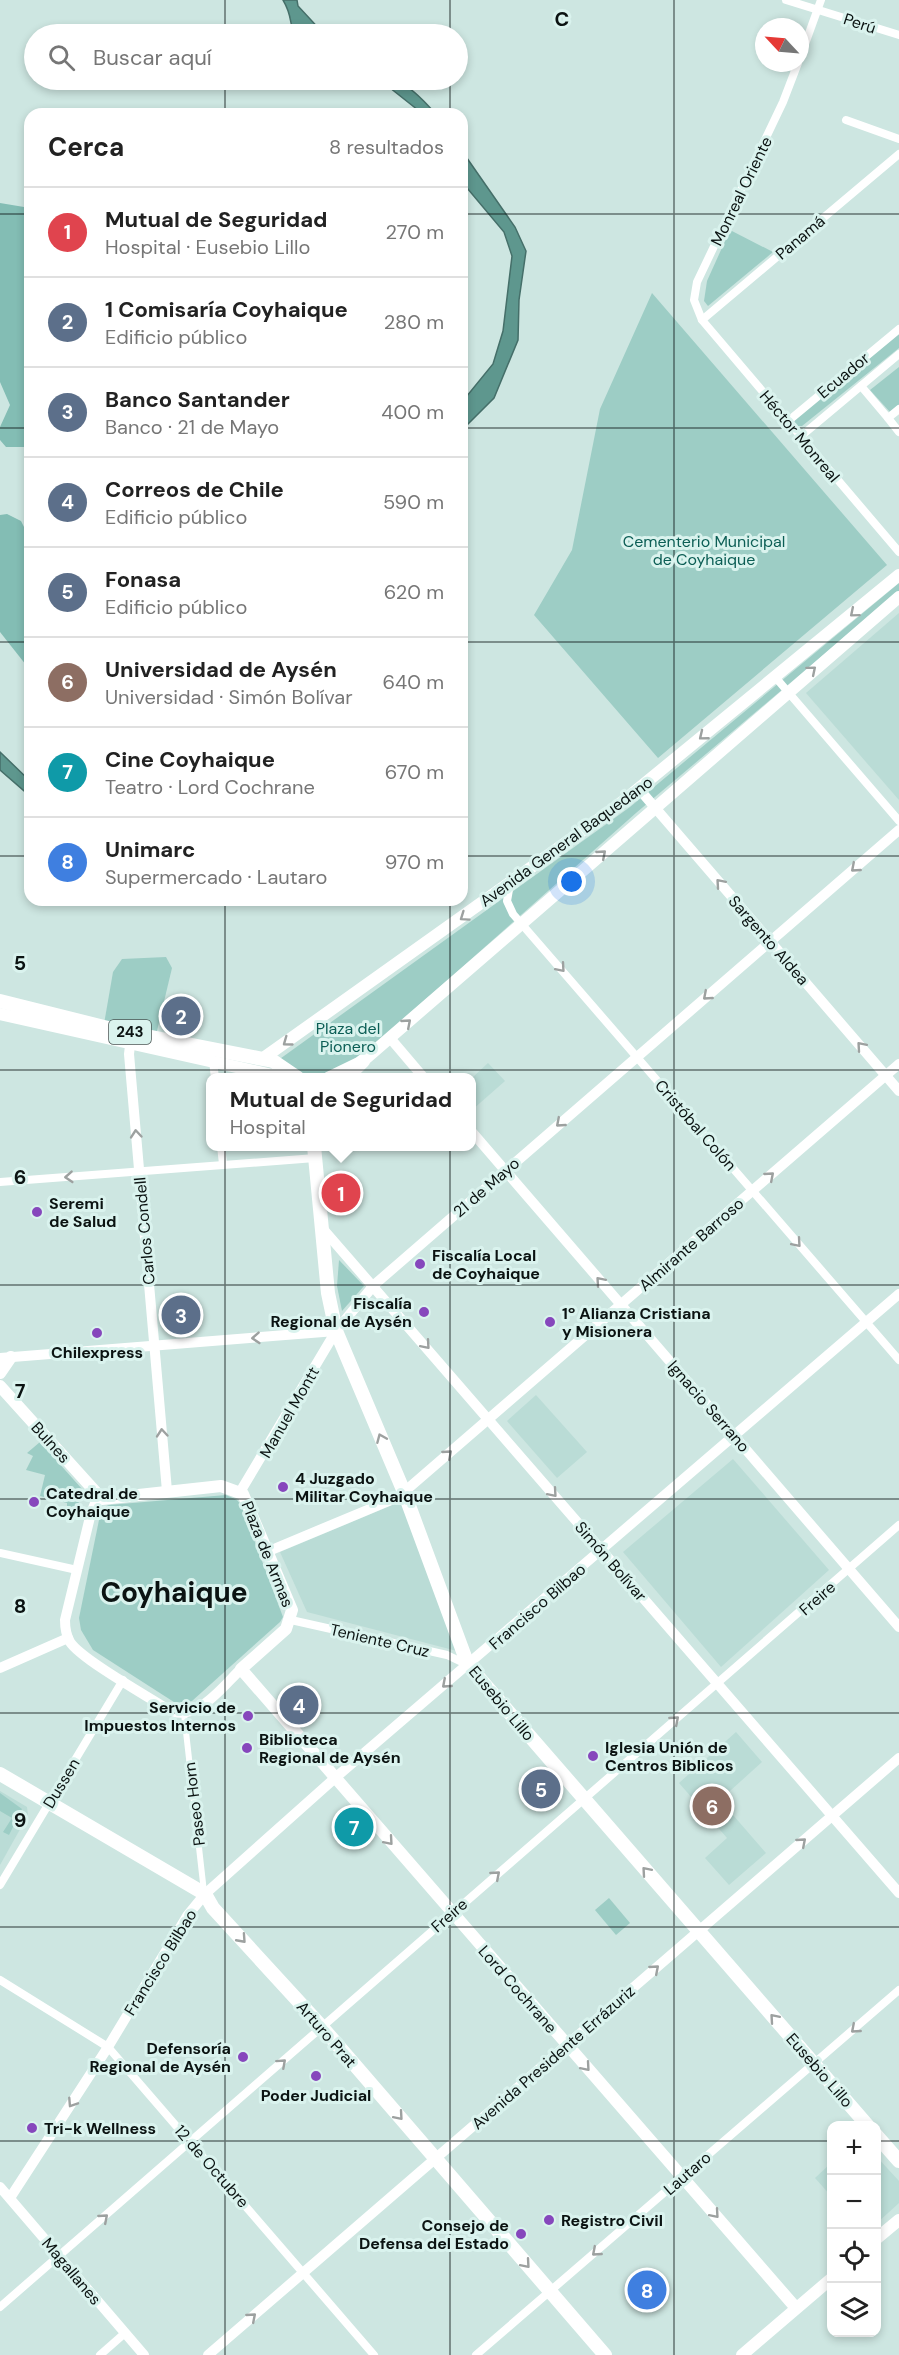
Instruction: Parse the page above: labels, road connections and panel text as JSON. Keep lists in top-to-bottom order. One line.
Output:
{"streets":{"main road":["Avenida General Baquedano","243","Bulnes","Plaza de Armas","Eusebio Lillo","Lord Cochrane","Arturo Prat"],"street":["Perú","Monreal Oriente","Panamá","Ecuador","Héctor Monreal","Sargento Aldea","Cristóbal Colón","21 de Mayo","Carlos Condell","Almirante Barroso","Ignacio Serrano","Manuel Montt","Simón Bolívar","Freire","Francisco Bilbao","Teniente Cruz","Dussen","Paseo Horn","Avenida Presidente Errázuriz","12 de Octubre","Lautaro","Magallanes"]},"crossings":[["Monreal Oriente","Panamá"],["Monreal Oriente","Héctor Monreal"],["Panamá","Héctor Monreal"],["Ecuador","Héctor Monreal"],["Avenida General Baquedano","Sargento Aldea"],["Avenida General Baquedano","243"],["Avenida General Baquedano","Cristóbal Colón"],["Sargento Aldea","21 de Mayo"],["Sargento Aldea","Almirante Barroso"],["243","Carlos Condell"],["Cristóbal Colón","21 de Mayo"],["Cristóbal Colón","Almirante Barroso"],["Cristóbal Colón","Francisco Bilbao"],["21 de Mayo","Ignacio Serrano"],["21 de Mayo","Manuel Montt"],["21 de Mayo","Simón Bolívar"],["21 de Mayo","Eusebio Lillo"],["Carlos Condell","Plaza de Armas"],["Almirante Barroso","Ignacio Serrano"],["Almirante Barroso","Plaza de Armas"],["Almirante Barroso","Simón Bolívar"],["Almirante Barroso","Eusebio Lillo"],["Ignacio Serrano","Freire"],["Ignacio Serrano","Francisco Bilbao"],["Manuel Montt","Plaza de Armas"],["Manuel Montt","Eusebio Lillo"],["Bulnes","Plaza de Armas"],["Plaza de Armas","Teniente Cruz"],["Plaza de Armas","Paseo Horn"],["Plaza de Armas","Lord Cochrane"],["Simón Bolívar","Freire"],["Simón Bolívar","Francisco Bilbao"],["Simón Bolívar","Eusebio Lillo"],["Simón Bolívar","Avenida Presidente Errázuriz"],["Freire","Eusebio Lillo"],["Freire","Lord Cochrane"],["Freire","Arturo Prat"],["Freire","12 de Octubre"],["Freire","Magallanes"],["Francisco Bilbao","Teniente Cruz"],["Francisco Bilbao","Eusebio Lillo"],["Francisco Bilbao","Paseo Horn"],["Francisco Bilbao","Lord Cochrane"],["Francisco Bilbao","Arturo Prat"],["Francisco Bilbao","12 de Octubre"],["Francisco Bilbao","Magallanes"],["Teniente Cruz","Eusebio Lillo"],["Eusebio Lillo","Avenida Presidente Errázuriz"],["Eusebio Lillo","Lautaro"],["Dussen","Arturo Prat"],["Paseo Horn","Arturo Prat"],["Lord Cochrane","Avenida Presidente Errázuriz"],["Lord Cochrane","Lautaro"],["Arturo Prat","Avenida Presidente Errázuriz"],["Arturo Prat","Lautaro"],["Avenida Presidente Errázuriz","12 de Octubre"]],"one_way":["Sargento Aldea","Cristóbal Colón","21 de Mayo","Carlos Condell","Almirante Barroso","Simón Bolívar","Freire","Eusebio Lillo","Lord Cochrane","Arturo Prat","Avenida Presidente Errázuriz","Lautaro"],"districts":["Coyhaique"],"parks":["Cementerio Municipal de Coyhaique","Plaza del Pionero"],"places":["Seremi de Salud","Fiscalía Local de Coyhaique","Fiscalía Regional de Aysén","1º Alianza Cristiana y Misionera","Chilexpress","4 Juzgado Militar Coyhaique","Catedral de Coyhaique","Servicio de Impuestos Internos","Biblioteca Regional de Aysén","Iglesia Unión de Centros Biblicos","Defensoría Regional de Aysén","Poder Judicial","Tri-k Wellness","Registro Civil","Consejo de Defensa del Estado"],"north":"top left","page":{"search":"Buscar aquí","heading":["Cerca","8 resultados"],"list":[{"mark":"1","name":"Mutual de Seguridad","note":"Hospital · Eusebio Lillo","value":"270 m"},{"mark":"2","name":"1 Comisaría Coyhaique","note":"Edificio público","value":"280 m"},{"mark":"3","name":"Banco Santander","note":"Banco · 21 de Mayo","value":"400 m"},{"mark":"4","name":"Correos de Chile","note":"Edificio público","value":"590 m"},{"mark":"5","name":"Fonasa","note":"Edificio público","value":"620 m"},{"mark":"6","name":"Universidad de Aysén","note":"Universidad · Simón Bolívar","value":"640 m"},{"mark":"7","name":"Cine Coyhaique","note":"Teatro · Lord Cochrane","value":"670 m"},{"mark":"8","name":"Unimarc","note":"Supermercado · Lautaro","value":"970 m"}],"pins":["2","1","3","4","5","6","7","8"],"popup":["Mutual de Seguridad","Hospital"],"map_buttons":["+","−"]},"grid":{"columns":["C"],"rows":["5","6","7","8","9"]}}
